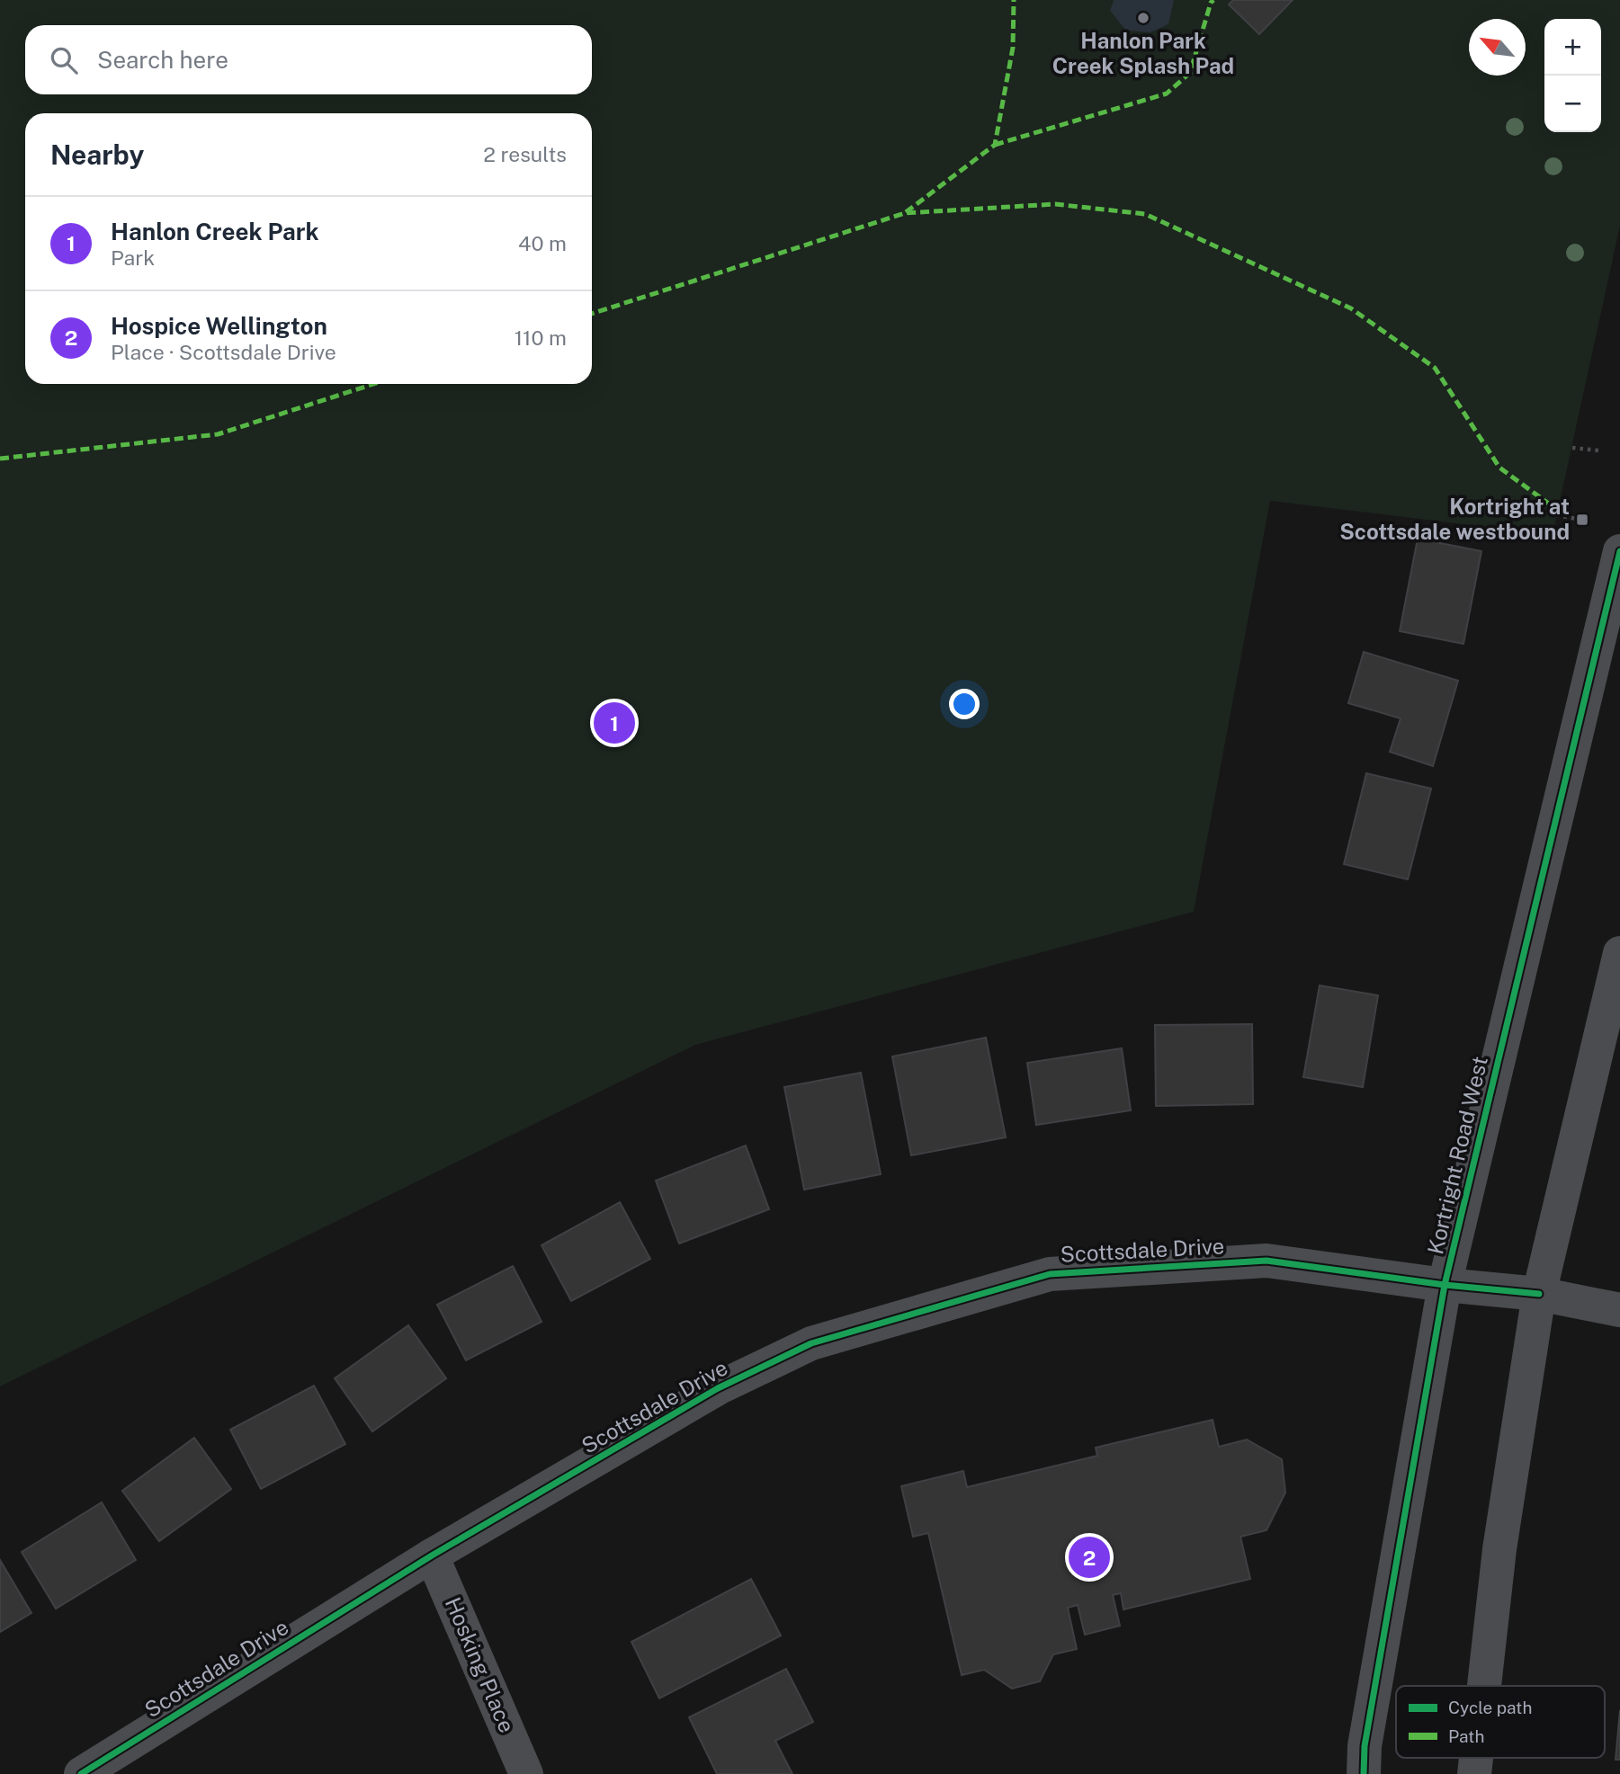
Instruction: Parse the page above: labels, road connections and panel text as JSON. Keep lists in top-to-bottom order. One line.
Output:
{"streets":{"street":["Kortright Road West","Scottsdale Drive","Hosking Place"]},"crossings":[["Kortright Road West","Scottsdale Drive"],["Scottsdale Drive","Hosking Place"]],"places":{"other":["Hanlon Park Creek Splash Pad"],"transit":["Kortright at Scottsdale westbound"]},"legend":["Cycle path","Path"],"north":"top left","page":{"map_buttons":["+","−"],"search":"Search here","heading":["Nearby","2 results"],"list":[{"mark":"1","name":"Hanlon Creek Park","note":"Park","value":"40 m"},{"mark":"2","name":"Hospice Wellington","note":"Place · Scottsdale Drive","value":"110 m"}],"pins":["1","2"]}}
